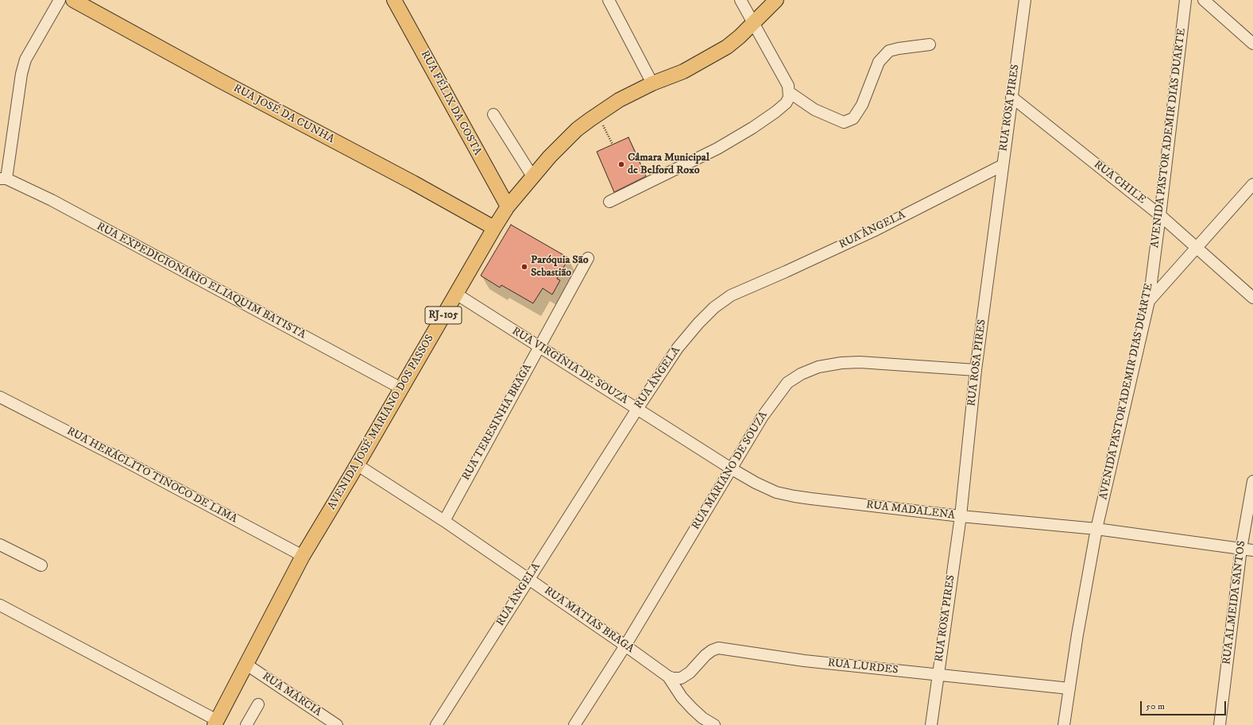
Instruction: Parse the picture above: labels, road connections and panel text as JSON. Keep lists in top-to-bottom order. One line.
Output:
{"streets":{"main road":["RUA FÉLIX DA COSTA","RUA JOSÉ DA CUNHA","RJ-105","AVENIDA JOSÉ MARIANO DOS PASSOS"],"street":["RUA ROSA PIRES","AVENIDA PASTOR ADEMIR DIAS DUARTE","RUA CHILE","RUA ÂNGELA","RUA EXPEDICIONÁRIO ELIAQUIM BATISTA","RUA VIRGÍNIA DE SOUZA","RUA TERESINHA BRAGA","RUA MARIANO DE SOUZA","RUA HERÁCLITO TINOCO DE LIMA","RUA MADALENA","RUA ALMEIDA SANTOS","RUA MATIAS BRAGA","RUA LURDES","RUA MÁRCIA"]},"crossings":[["RUA FÉLIX DA COSTA","AVENIDA JOSÉ MARIANO DOS PASSOS"],["RUA ROSA PIRES","RUA CHILE"],["RUA ROSA PIRES","RUA ÂNGELA"],["RUA ROSA PIRES","RUA MARIANO DE SOUZA"],["RUA ROSA PIRES","RUA MADALENA"],["RUA ROSA PIRES","RUA LURDES"],["RUA JOSÉ DA CUNHA","AVENIDA JOSÉ MARIANO DOS PASSOS"],["AVENIDA PASTOR ADEMIR DIAS DUARTE","RUA CHILE"],["AVENIDA PASTOR ADEMIR DIAS DUARTE","RUA MADALENA"],["AVENIDA PASTOR ADEMIR DIAS DUARTE","RUA LURDES"],["RUA ÂNGELA","RUA VIRGÍNIA DE SOUZA"],["RUA ÂNGELA","RUA MATIAS BRAGA"],["RUA EXPEDICIONÁRIO ELIAQUIM BATISTA","AVENIDA JOSÉ MARIANO DOS PASSOS"],["RUA VIRGÍNIA DE SOUZA","AVENIDA JOSÉ MARIANO DOS PASSOS"],["RUA VIRGÍNIA DE SOUZA","RUA TERESINHA BRAGA"],["RUA VIRGÍNIA DE SOUZA","RUA MARIANO DE SOUZA"],["RUA VIRGÍNIA DE SOUZA","RUA MADALENA"],["AVENIDA JOSÉ MARIANO DOS PASSOS","RUA HERÁCLITO TINOCO DE LIMA"],["AVENIDA JOSÉ MARIANO DOS PASSOS","RUA MATIAS BRAGA"],["AVENIDA JOSÉ MARIANO DOS PASSOS","RUA MÁRCIA"],["RUA TERESINHA BRAGA","RUA MATIAS BRAGA"],["RUA MARIANO DE SOUZA","RUA MADALENA"],["RUA MARIANO DE SOUZA","RUA MATIAS BRAGA"],["RUA MADALENA","RUA ALMEIDA SANTOS"],["RUA MATIAS BRAGA","RUA LURDES"]],"places":["Câmara Municipal de Belford Roxo","Paróquia São Sebastião"],"scale_bar":"50 m"}
